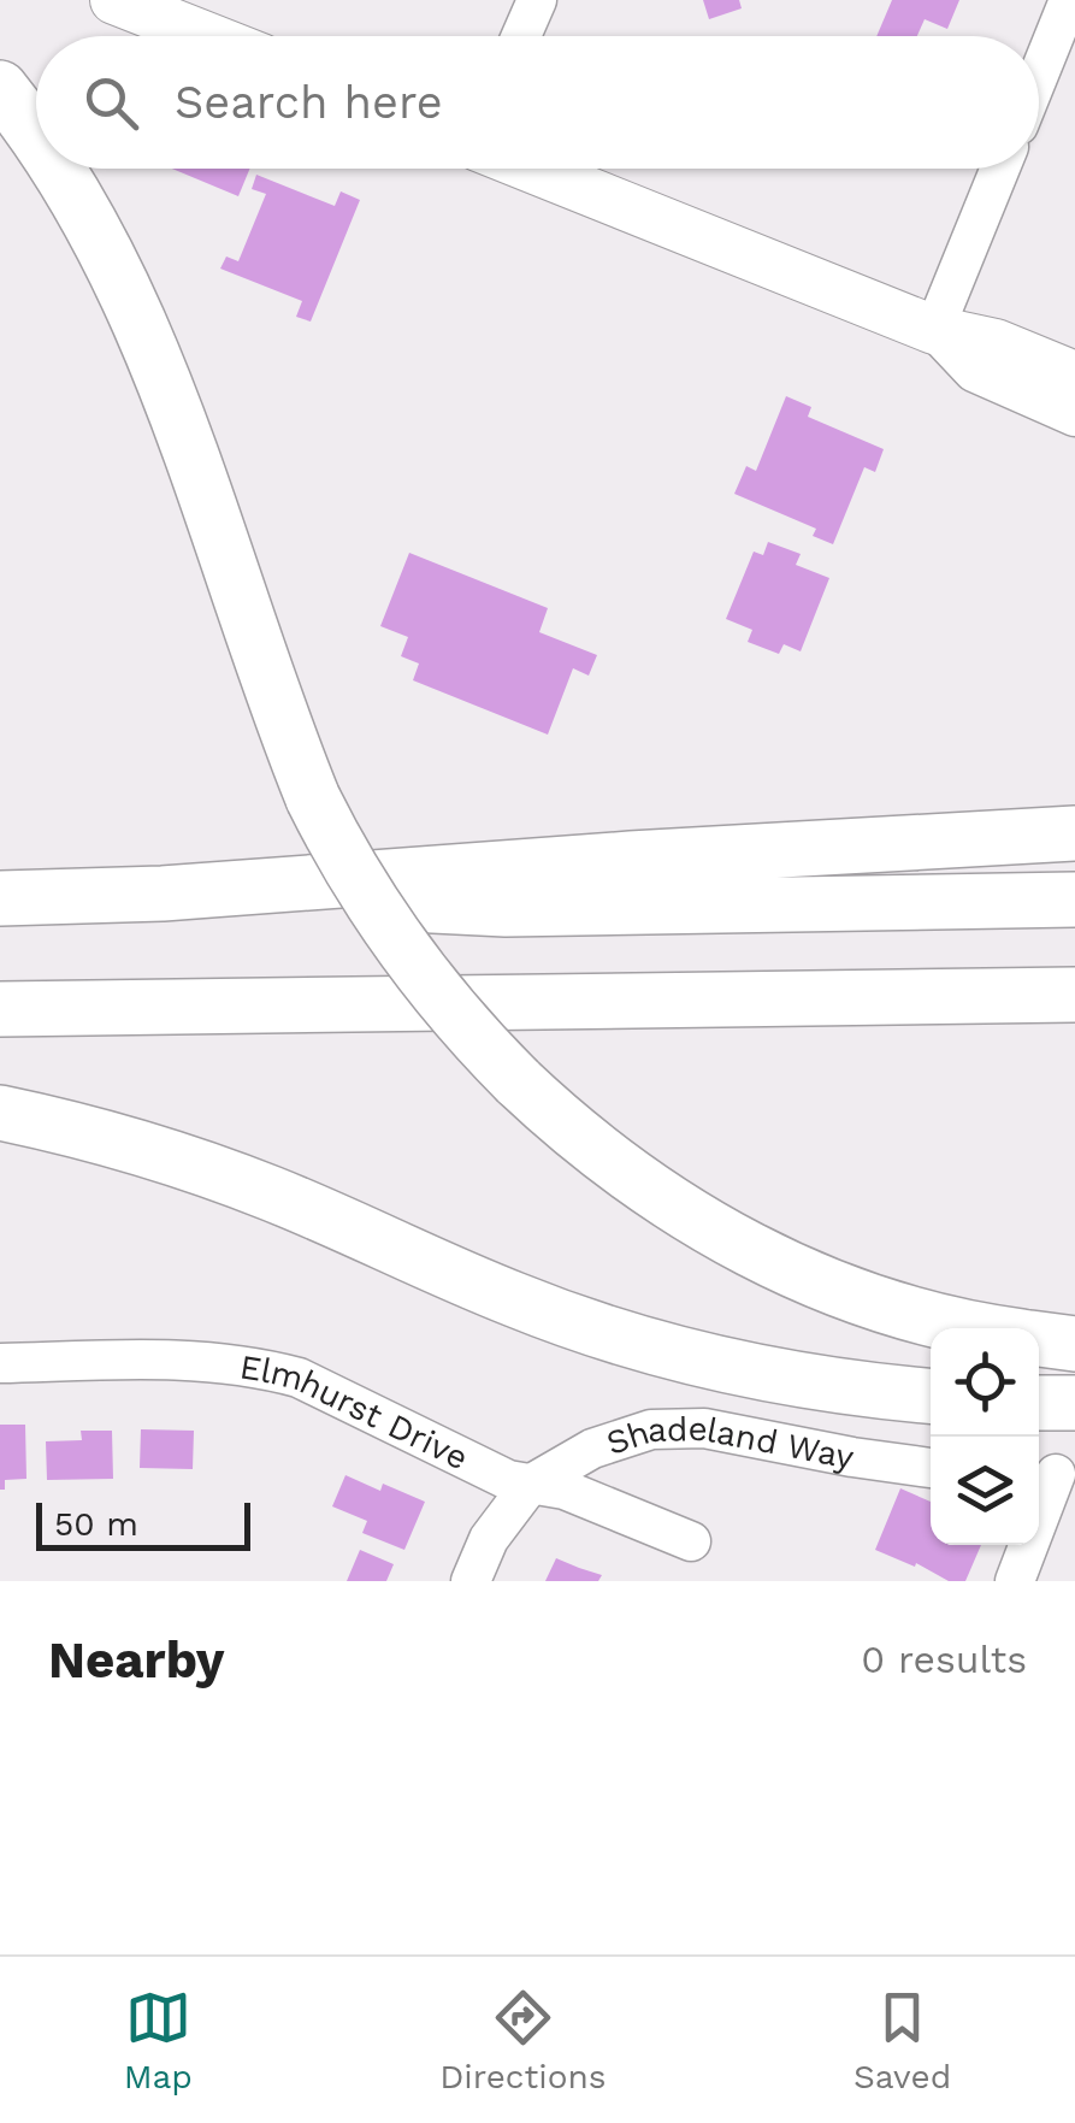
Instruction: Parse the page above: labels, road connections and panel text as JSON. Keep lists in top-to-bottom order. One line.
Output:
{"streets":{"street":["Elmhurst Drive","Shadeland Way"]},"crossings":[["Elmhurst Drive","Shadeland Way"]],"scale_bar":"50 m","page":{"search":"Search here","scale":"50 m","heading":["Nearby","0 results"],"nav":["Map","Directions","Saved"]}}
